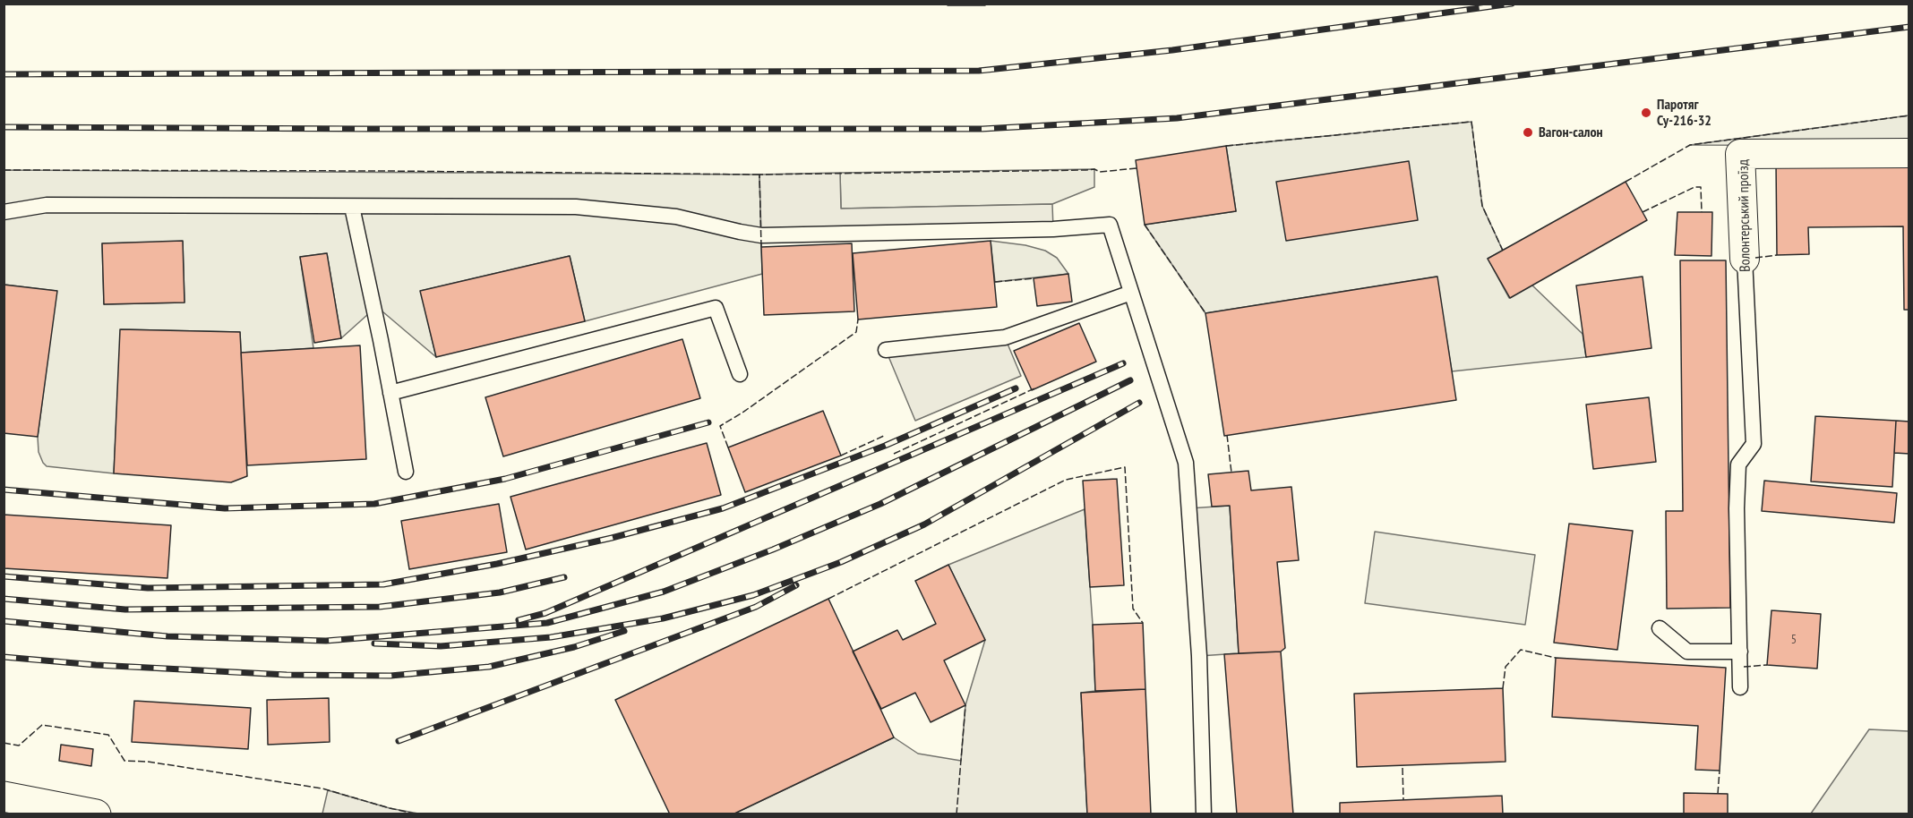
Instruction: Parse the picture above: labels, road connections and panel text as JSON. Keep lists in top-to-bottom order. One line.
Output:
{"streets":{"street":["Волонтерський проїзд"]},"places":["Паротяг Су-216-32","Вагон-салон"],"house_numbers":["5"]}
